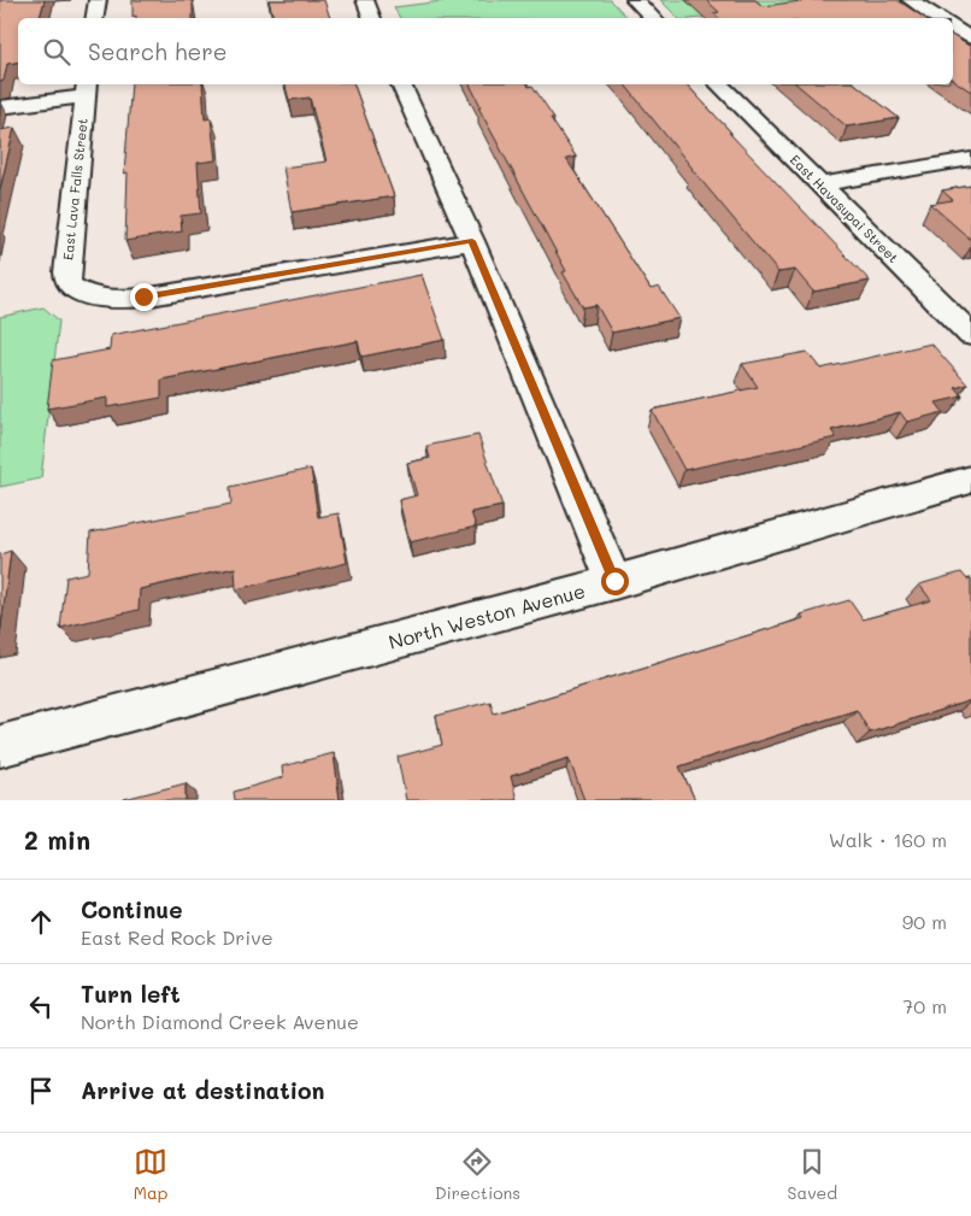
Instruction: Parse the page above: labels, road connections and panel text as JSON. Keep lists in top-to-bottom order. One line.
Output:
{"streets":{"street":["East Lava Falls Street","East Havasupai Street","North Weston Avenue"]},"page":{"search":"Search here","heading":["2 min","Walk · 160 m"],"list":[["Continue","East Red Rock Drive","90 m"],["Turn left","North Diamond Creek Avenue","70 m"],"Arrive at destination"],"nav":["Map","Directions","Saved"]}}
